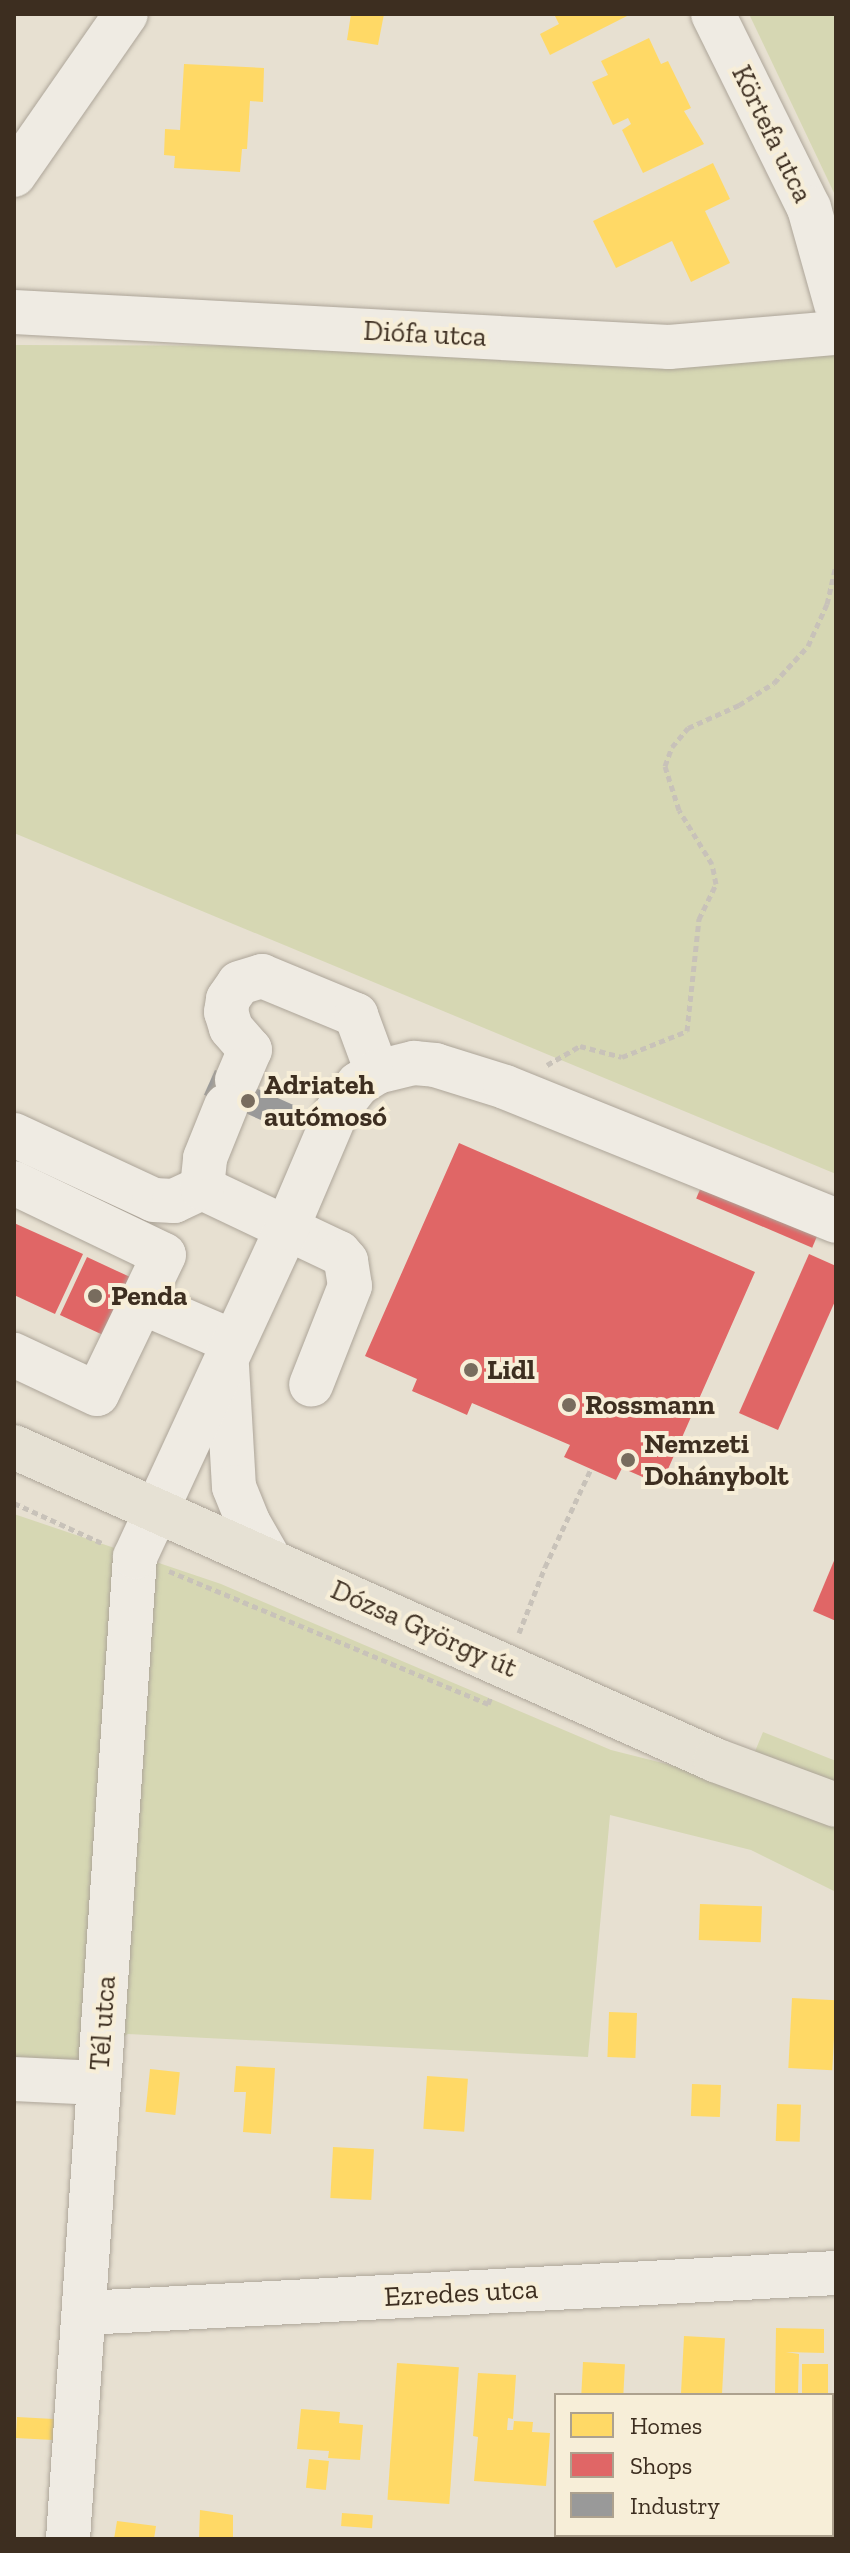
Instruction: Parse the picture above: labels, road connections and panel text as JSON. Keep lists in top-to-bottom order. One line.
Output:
{"streets":{"main road":["Dózsa György út"],"street":["Körtefa utca","Diófa utca","Tél utca","Ezredes utca"]},"crossings":[["Dózsa György út","Tél utca"],["Tél utca","Ezredes utca"]],"places":["Adriateh autómosó","Penda","Lidl","Rossmann","Nemzeti Dohánybolt"],"legend":["Homes","Shops","Industry"]}
